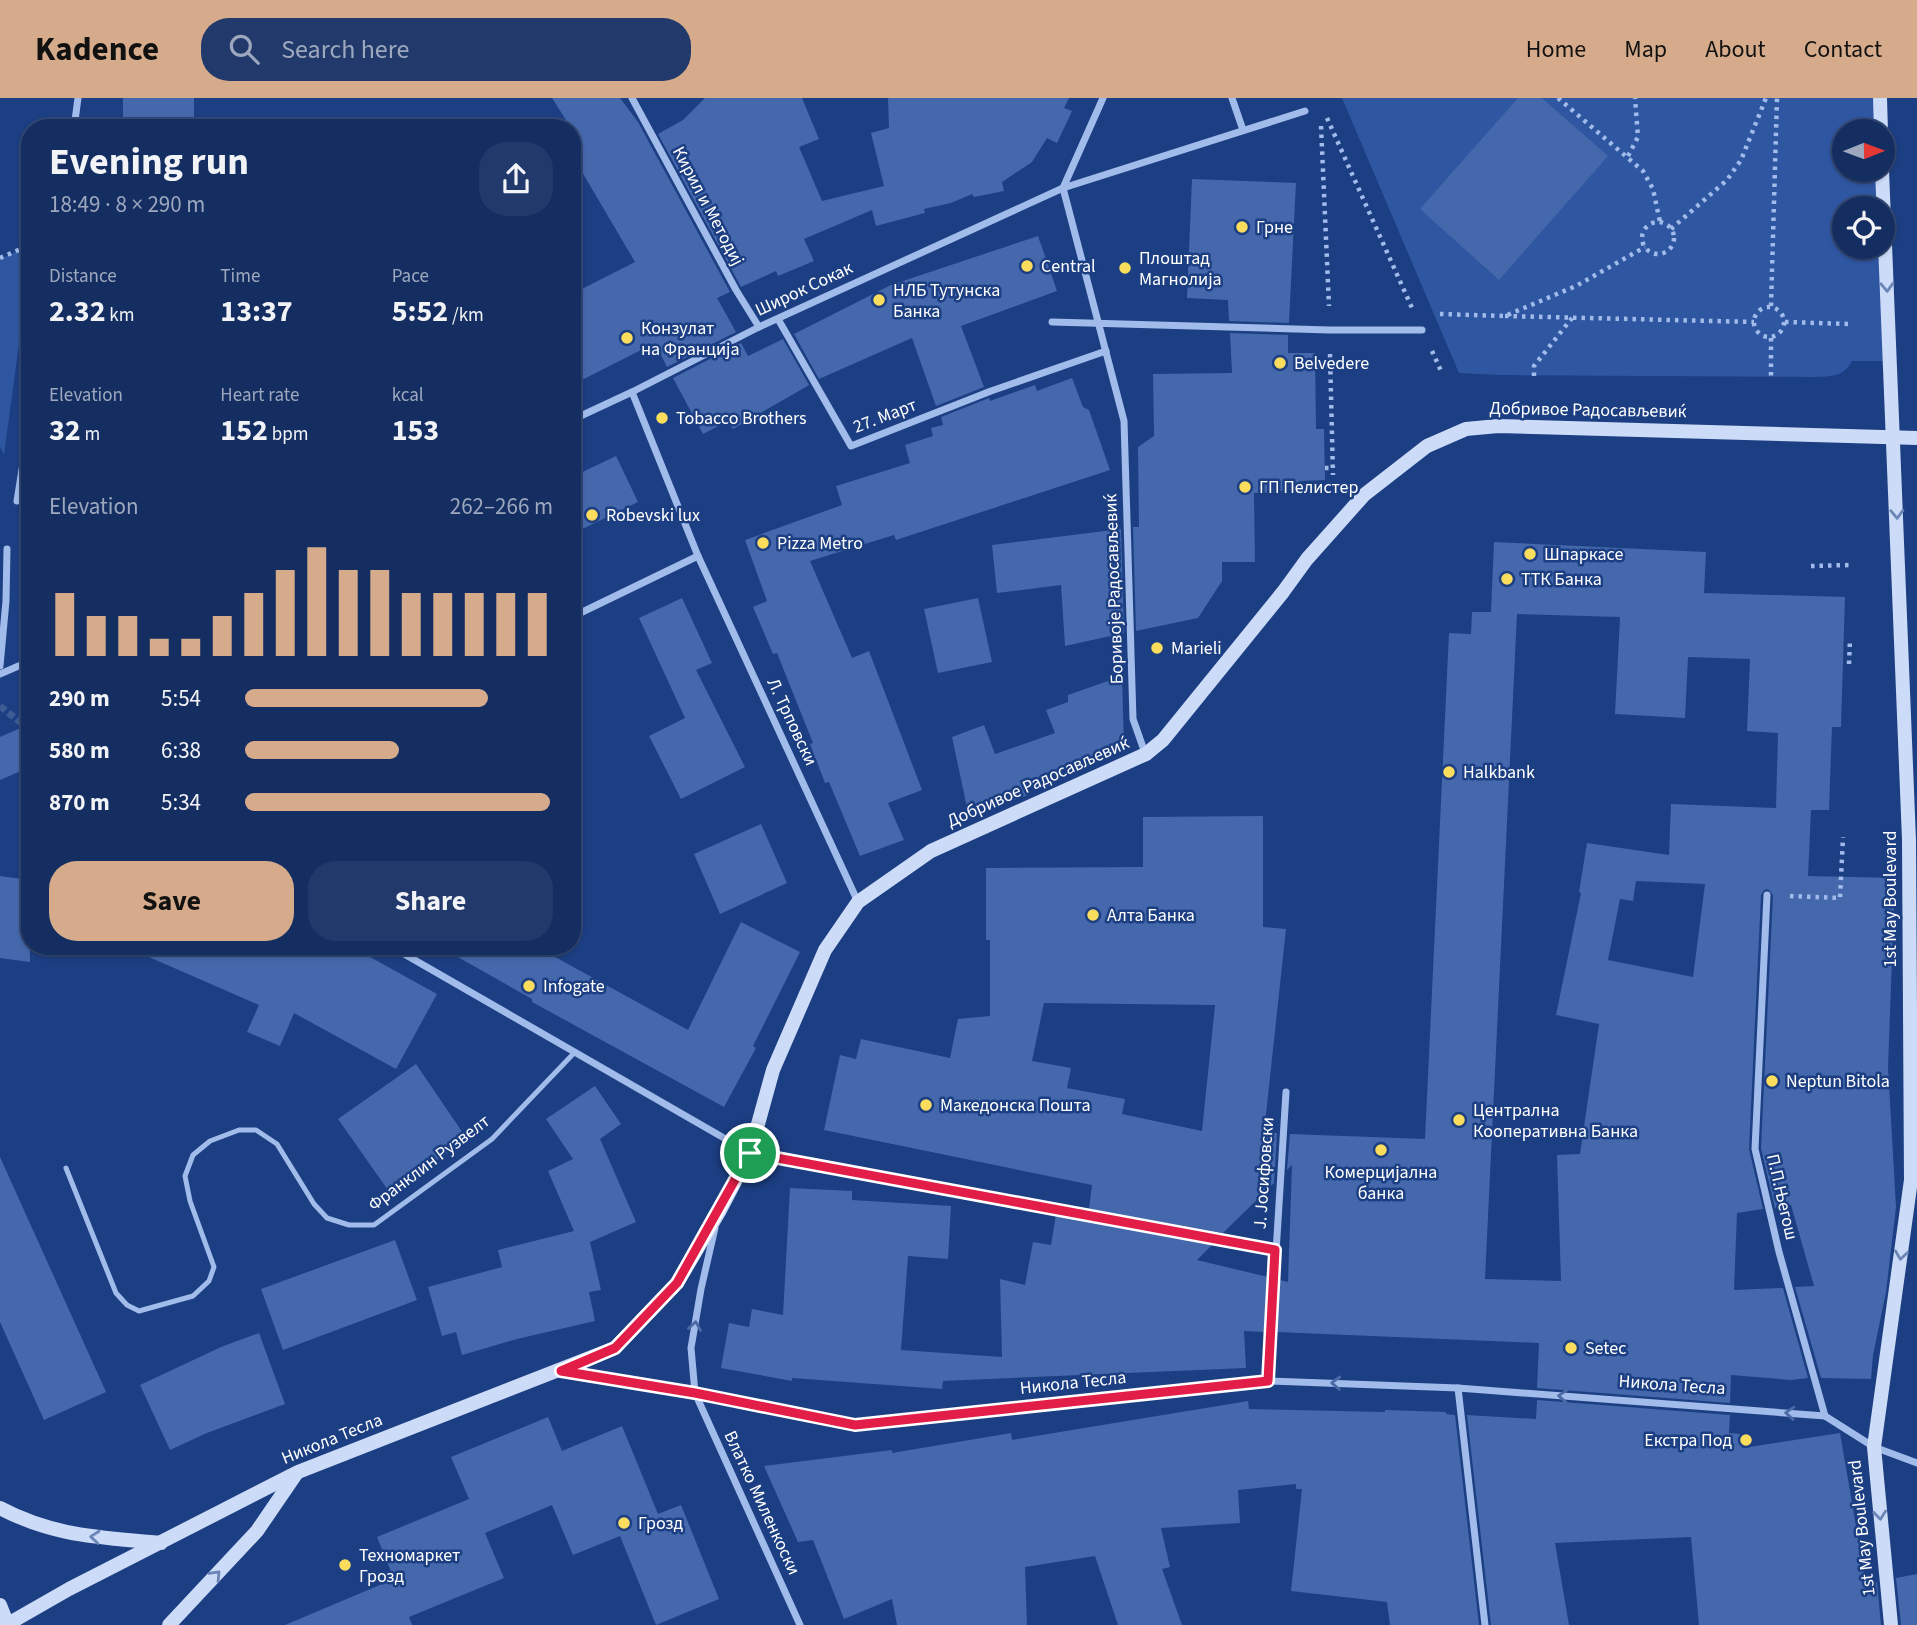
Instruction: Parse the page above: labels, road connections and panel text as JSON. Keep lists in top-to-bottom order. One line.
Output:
{"streets":{"street":["Кирил и Методиј","Широк Сокак","Добривое Радосављевиќ","27. Март","Боривоје Радосављевиќ","Л. Трповски","1st May Boulevard","Ј. Јосифовски","П.П.Његош","Никола Тесла","Влатко Миленкоски"],"lane":["Франклин Рузвелт"]},"crossings":[["Кирил и Методиј","Широк Сокак"],["Широк Сокак","27. Март"],["Широк Сокак","Боривоје Радосављевиќ"],["Широк Сокак","Л. Трповски"],["Добривое Радосављевиќ","Боривоје Радосављевиќ"],["Добривое Радосављевиќ","Л. Трповски"],["Добривое Радосављевиќ","1st May Boulevard"],["Добривое Радосављевиќ","Никола Тесла"],["27. Март","Боривоје Радосављевиќ"],["1st May Boulevard","Никола Тесла"],["Ј. Јосифовски","Никола Тесла"],["П.П.Његош","Никола Тесла"],["Никола Тесла","Влатко Миленкоски"]],"one_way":["1st May Boulevard"],"places":["Грне","Central","Плоштад Магнолија","НЛБ Тутунска Банка","Конзулат на Франција","Belvedere","Tobacco Brothers","ГП Пелистер","Robevski lux","Pizza Metro","Шпаркасе","ТТК Банка","Marieli","Halkbank","Алта Банка","Infogate","Neptun Bitola","Македонска Пошта","Централна Кооперативна Банка","Комерцијална банка","Setec","Екстра Под","Грозд","Техномаркет Грозд"],"north":"right","page":{"header":"Kadence","search":"Search here","nav":["Home","Map","About","Contact"],"heading":["Evening run","18:49 · 8 × 290 m"],"stats":[["Distance","2.32 km"],["Time","13:37"],["Pace","5:52 /km"],["Elevation","32 m"],["Heart rate","152 bpm"],["kcal","153"]],"chart":["Elevation","262–266 m"],"list":[{"name":"290 m","note":"5:54"},{"name":"580 m","note":"6:38"},{"name":"870 m","note":"5:34"}],"buttons":["Save","Share"]}}
